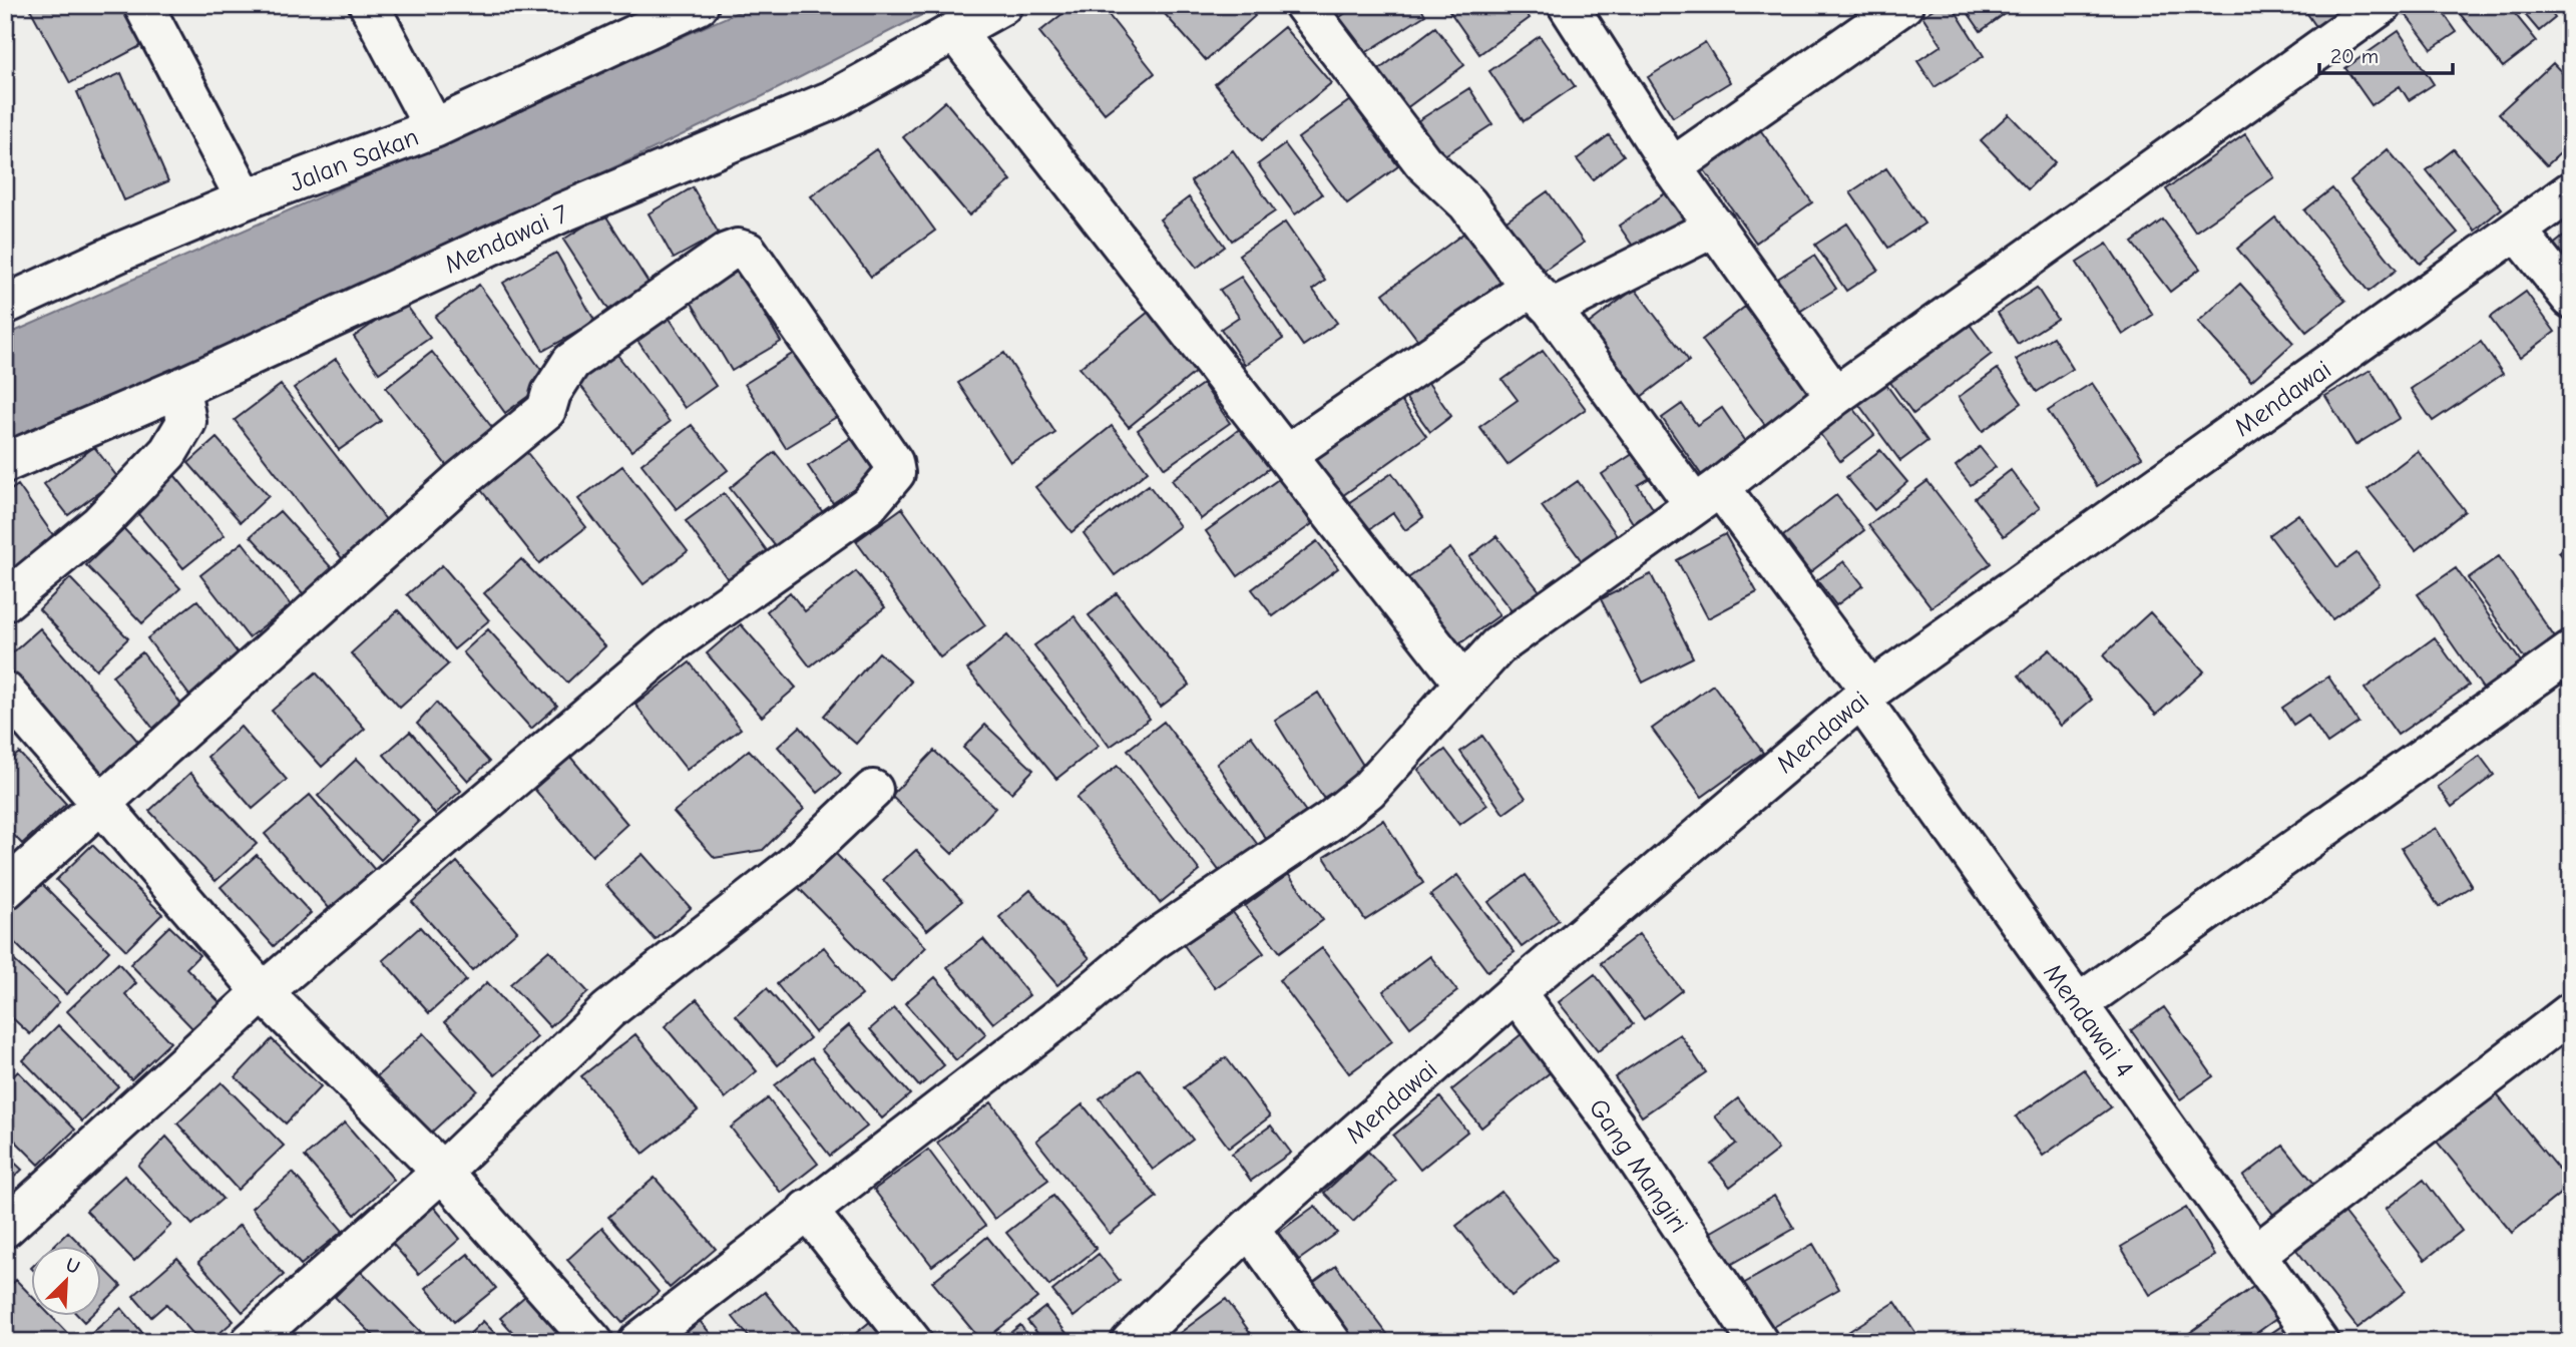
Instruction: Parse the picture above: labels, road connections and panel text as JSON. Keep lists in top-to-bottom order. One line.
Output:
{"streets":{"street":["Jalan Sakan","Mendawai 7","Mendawai","Mendawai 4","Gang Mangiri"]},"crossings":[["Mendawai","Mendawai 4"],["Mendawai","Gang Mangiri"]],"scale_bar":"20 m","north":"top right"}
